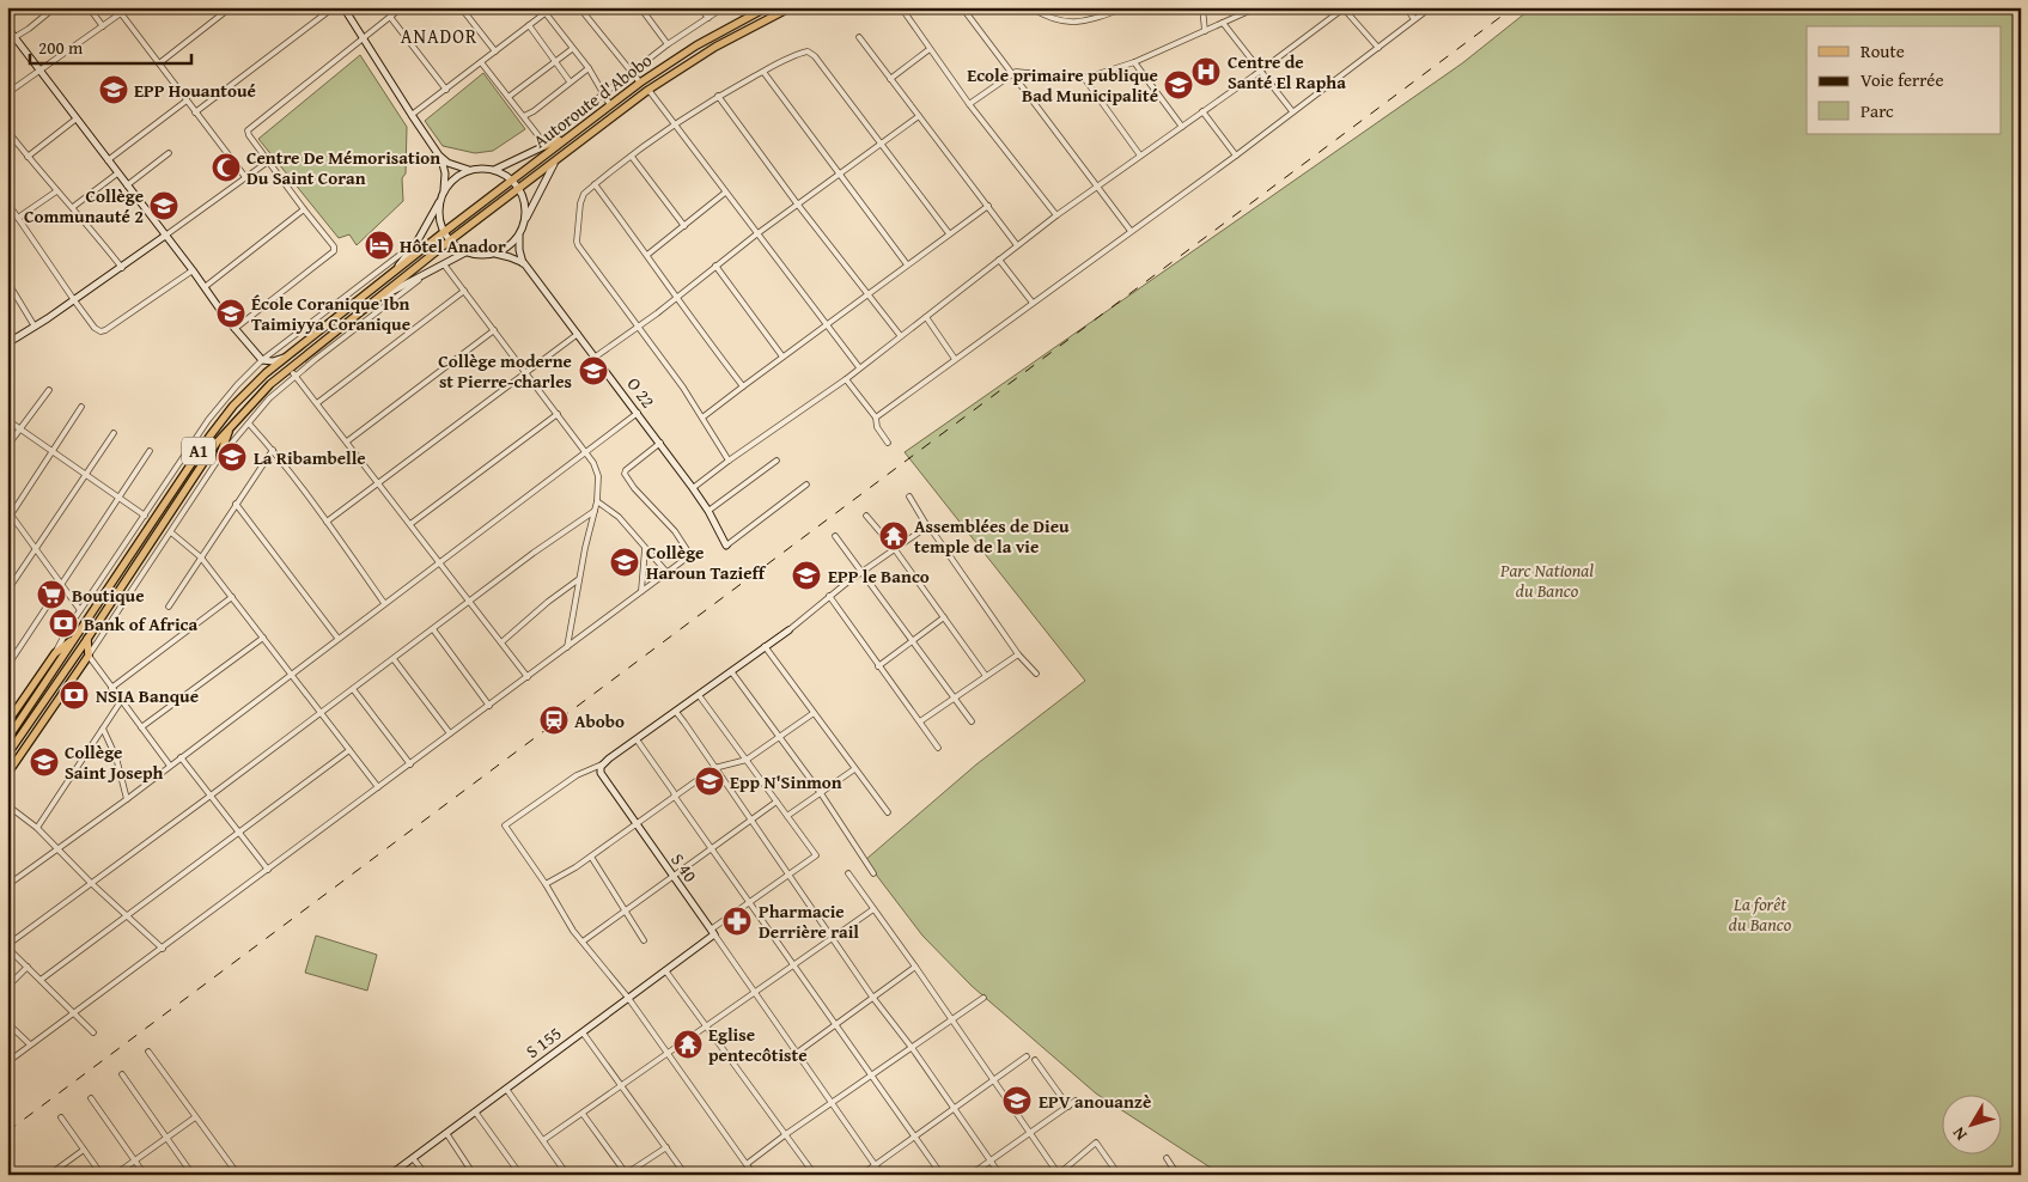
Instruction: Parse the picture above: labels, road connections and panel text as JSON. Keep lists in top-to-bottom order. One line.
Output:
{"streets":{"main road":["Autoroute d'Abobo","A1"],"street":["O 22","S 40","S 155"]},"crossings":[["Autoroute d'Abobo","A1"],["S 40","S 155"]],"districts":["ANADOR"],"parks":["Parc National du Banco","La forêt du Banco"],"places":{"hospital":["Centre de Santé El Rapha"],"school or university":["Ecole primaire publique Bad Municipalité","EPP Houantoué","Collège Communauté 2","École Coranique Ibn Taimiyya Coranique","Collège moderne st Pierre-charles","La Ribambelle","Collège Haroun Tazieff","EPP le Banco","Collège Saint Joseph","Epp N'Sinmon","EPV anouanzè"],"mosque":["Centre De Mémorisation Du Saint Coran"],"hotel":["Hôtel Anador"],"temple":["Assemblées de Dieu temple de la vie","Eglise pentecôtiste"],"supermarket":["Boutique"],"bank":["Bank of Africa","NSIA Banque"],"station":["Abobo"],"pharmacy":["Pharmacie Derrière rail"]},"legend":["Route","Voie ferrée","Parc"],"scale_bar":"200 m","north":"bottom left"}
